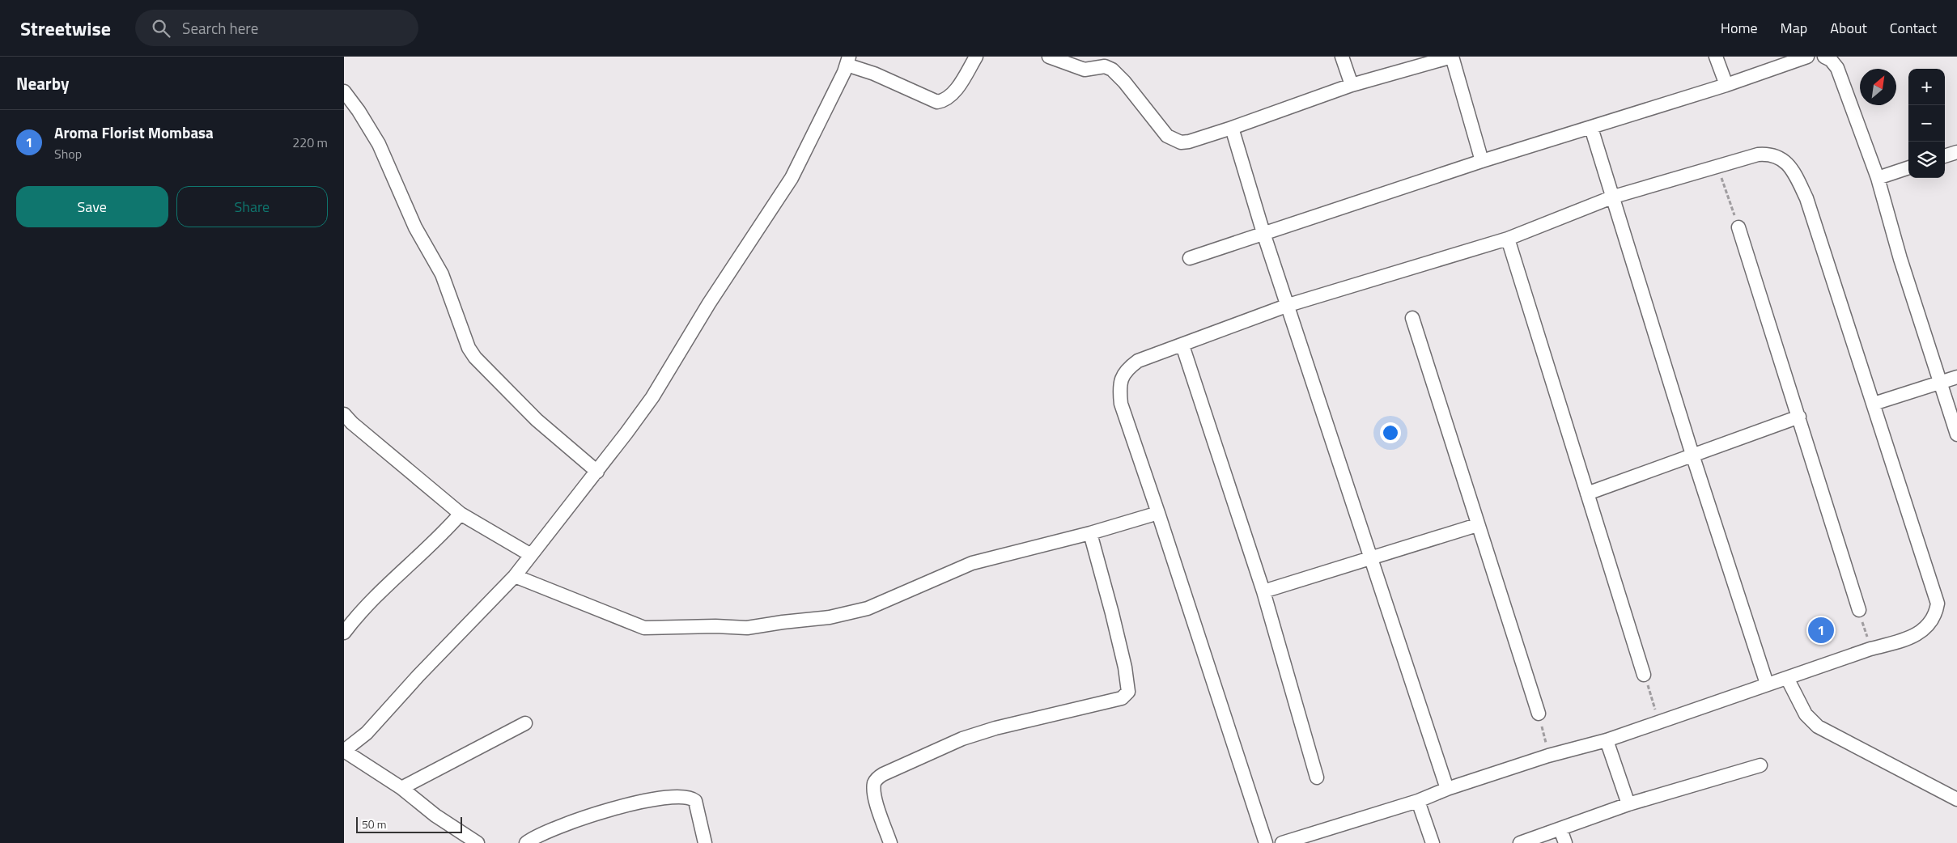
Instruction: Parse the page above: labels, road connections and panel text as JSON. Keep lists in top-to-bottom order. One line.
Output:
{"scale_bar":"50 m","north":"top right","page":{"header":"Streetwise","search":"Search here","nav":["Home","Map","About","Contact"],"heading":"Nearby","map_buttons":["+","−"],"list":[{"mark":"1","name":"Aroma Florist Mombasa","note":"Shop","value":"220 m"}],"buttons":["Save","Share"],"pins":"1","scale":"50 m"}}
